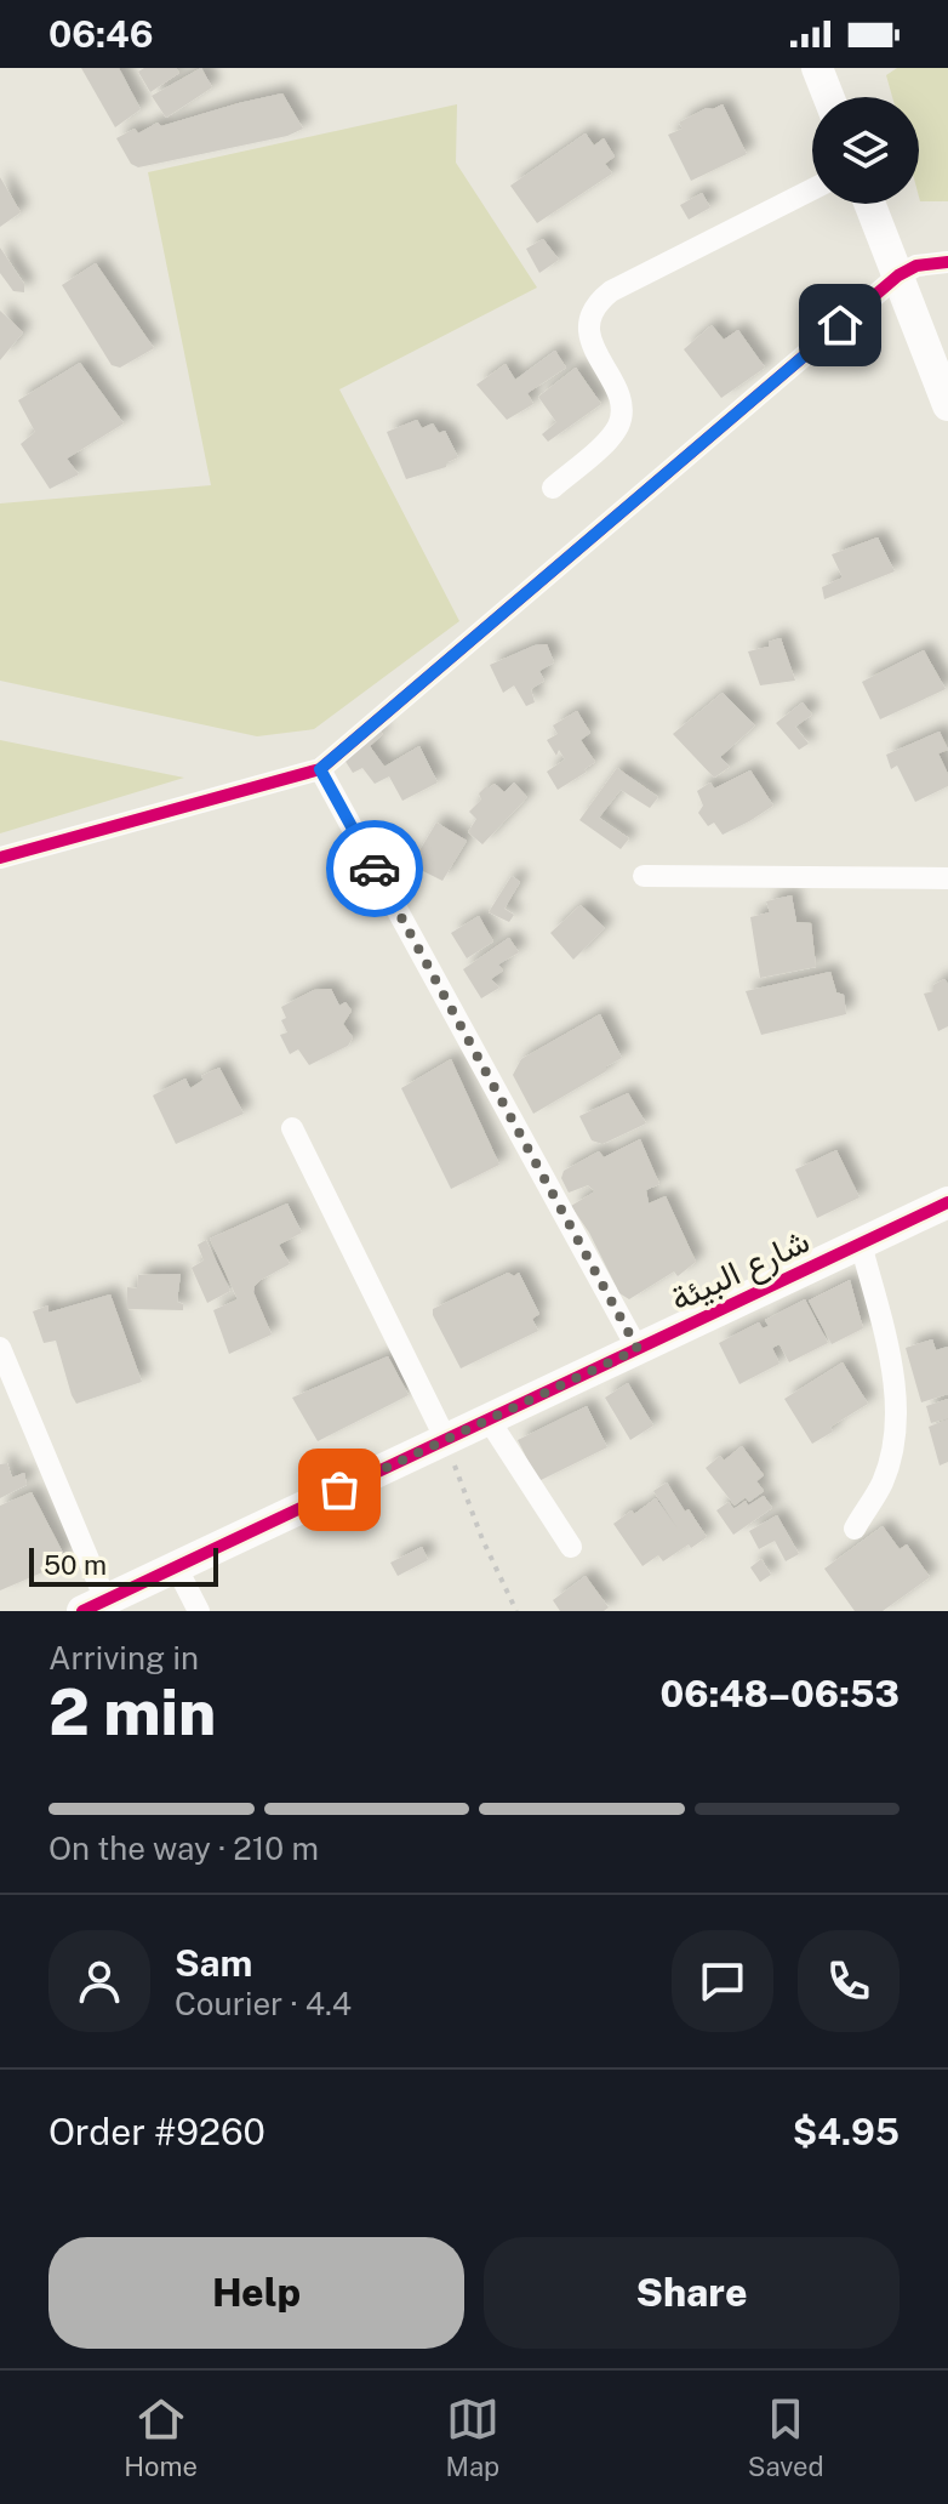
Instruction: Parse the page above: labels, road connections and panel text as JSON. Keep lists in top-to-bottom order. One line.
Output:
{"streets":{"street":["شارع البيئة"]},"scale_bar":"50 m","page":{"status":"06:46","scale":"50 m","heading":["2 min","Arriving in","06:48–06:53"],"panel":["Sam","Courier · 4.4","Order #9260","$4.95"],"bar":"On the way · 210 m","buttons":["Help","Share"],"tabs":["Home","Map","Saved"]}}
